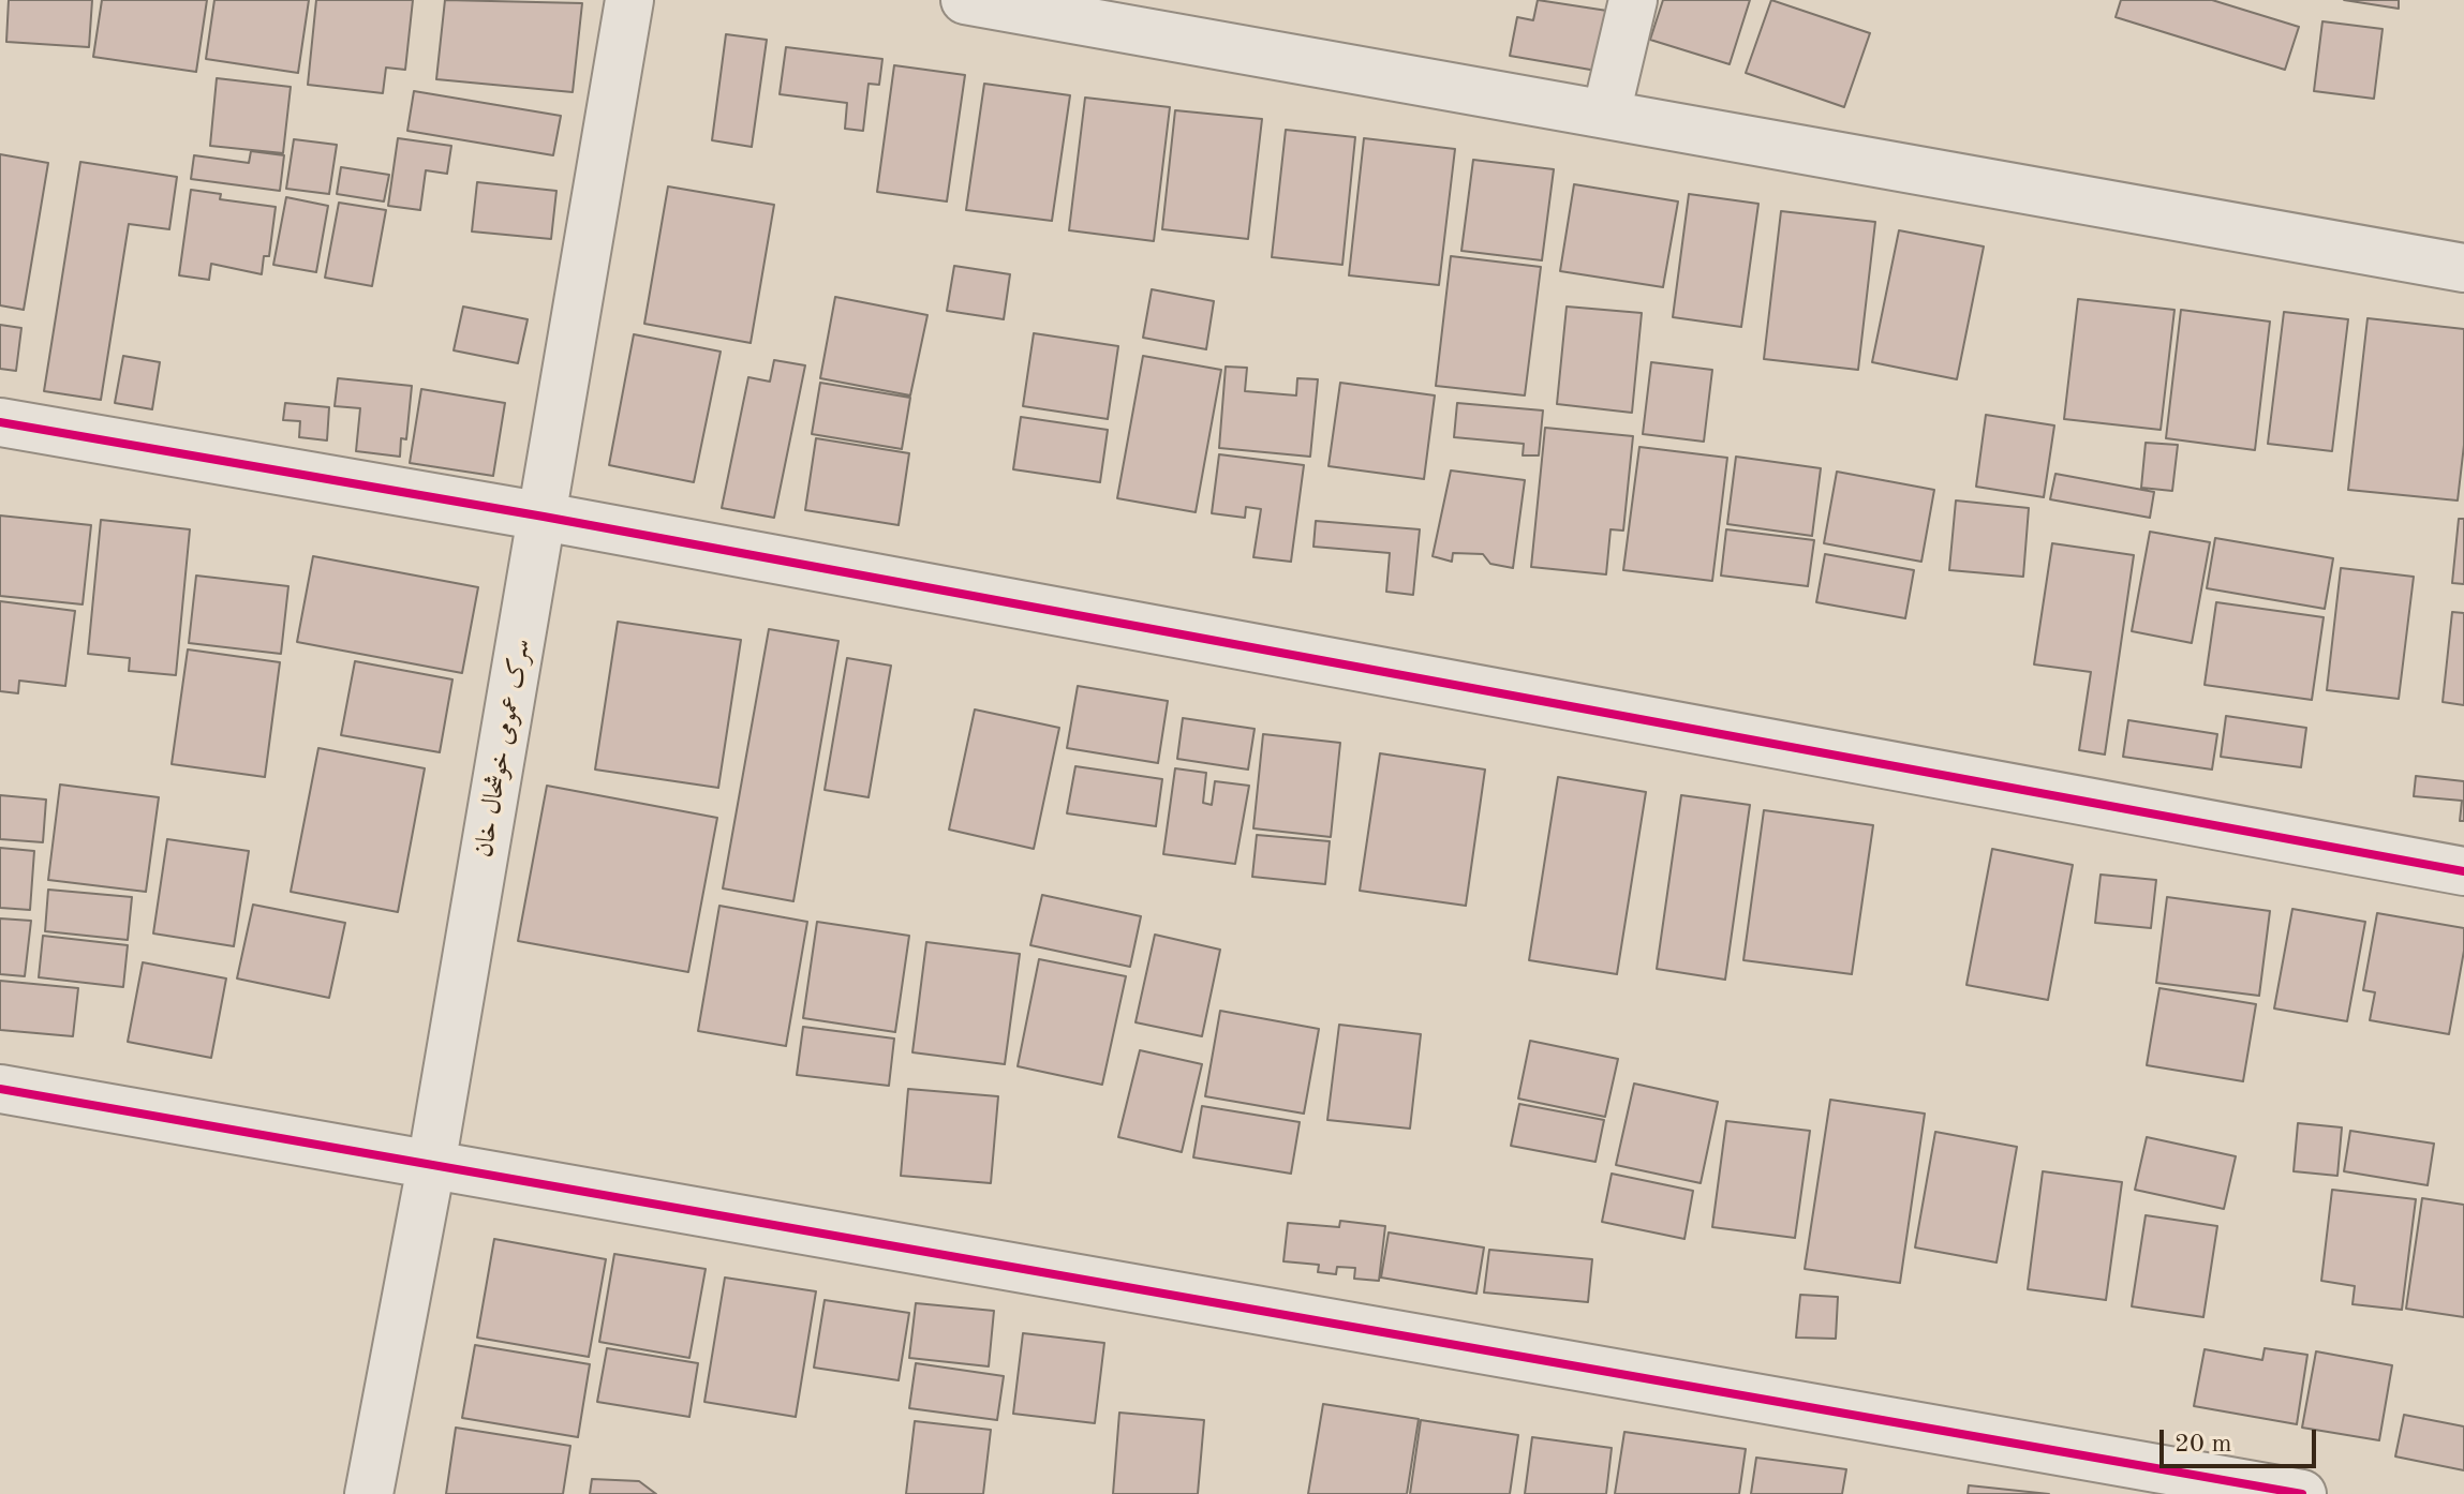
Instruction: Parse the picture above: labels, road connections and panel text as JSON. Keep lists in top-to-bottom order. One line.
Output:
{"streets":{"street":["سرک عمومی خوشحال خان"]},"scale_bar":"20 m"}
